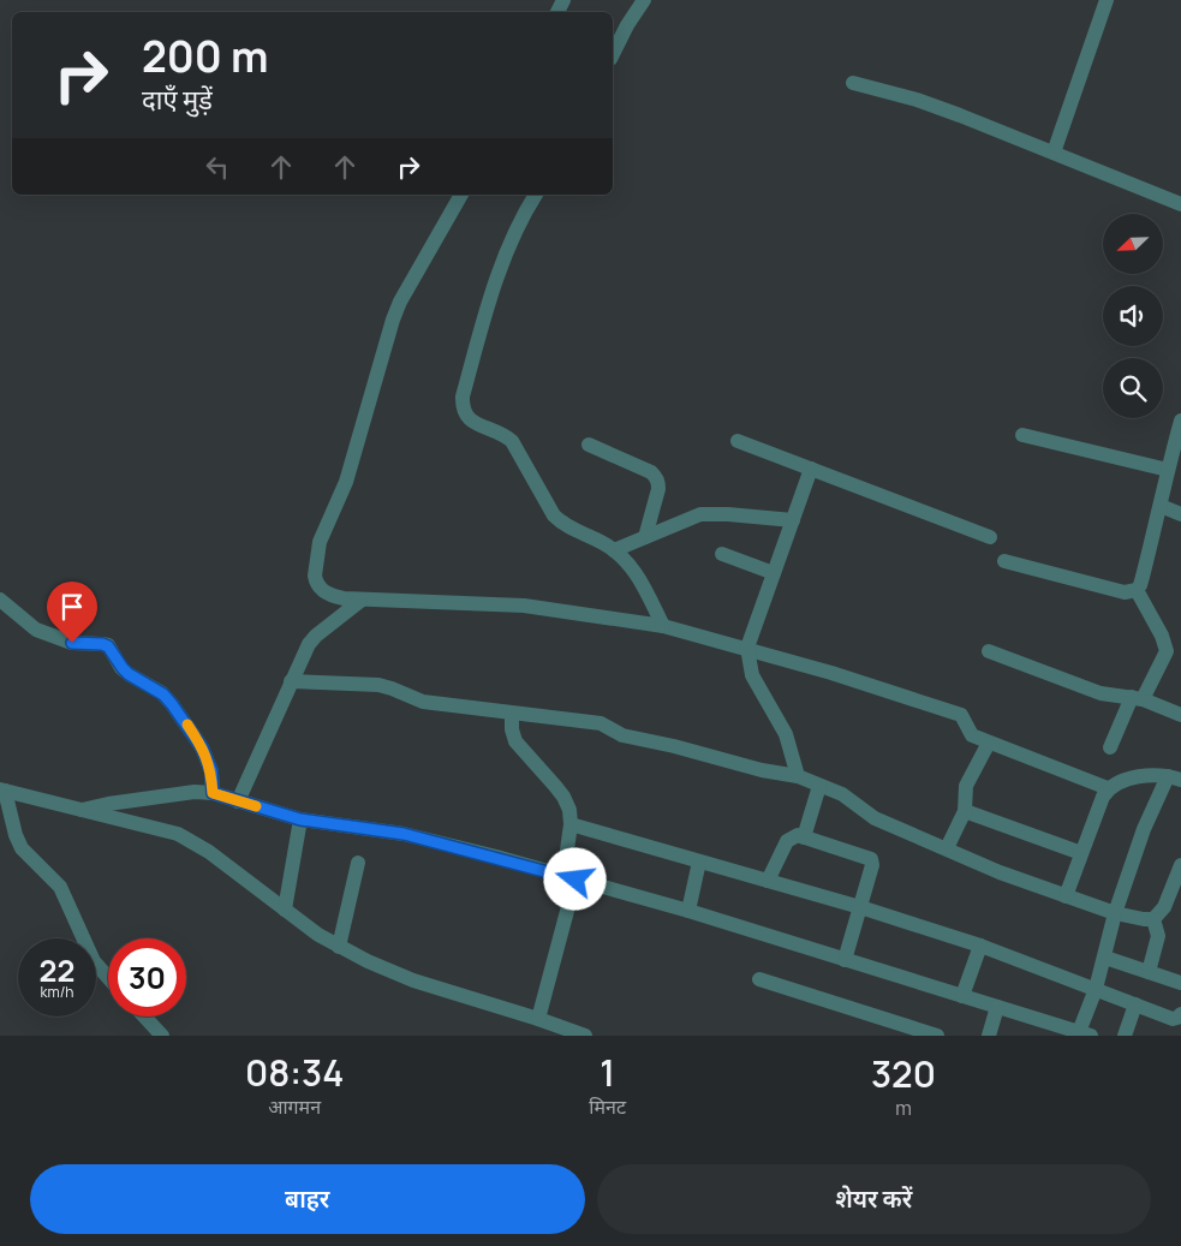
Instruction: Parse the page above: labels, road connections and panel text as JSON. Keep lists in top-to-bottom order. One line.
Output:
{"north":"bottom left","page":{"turn":["200 m","दाएँ मुड़ें"],"speed":"22 km/h","limit":"30","eta":["08:34","आगमन","1","मिनट","320","m"],"buttons":["बाहर","शेयर करें"]}}
